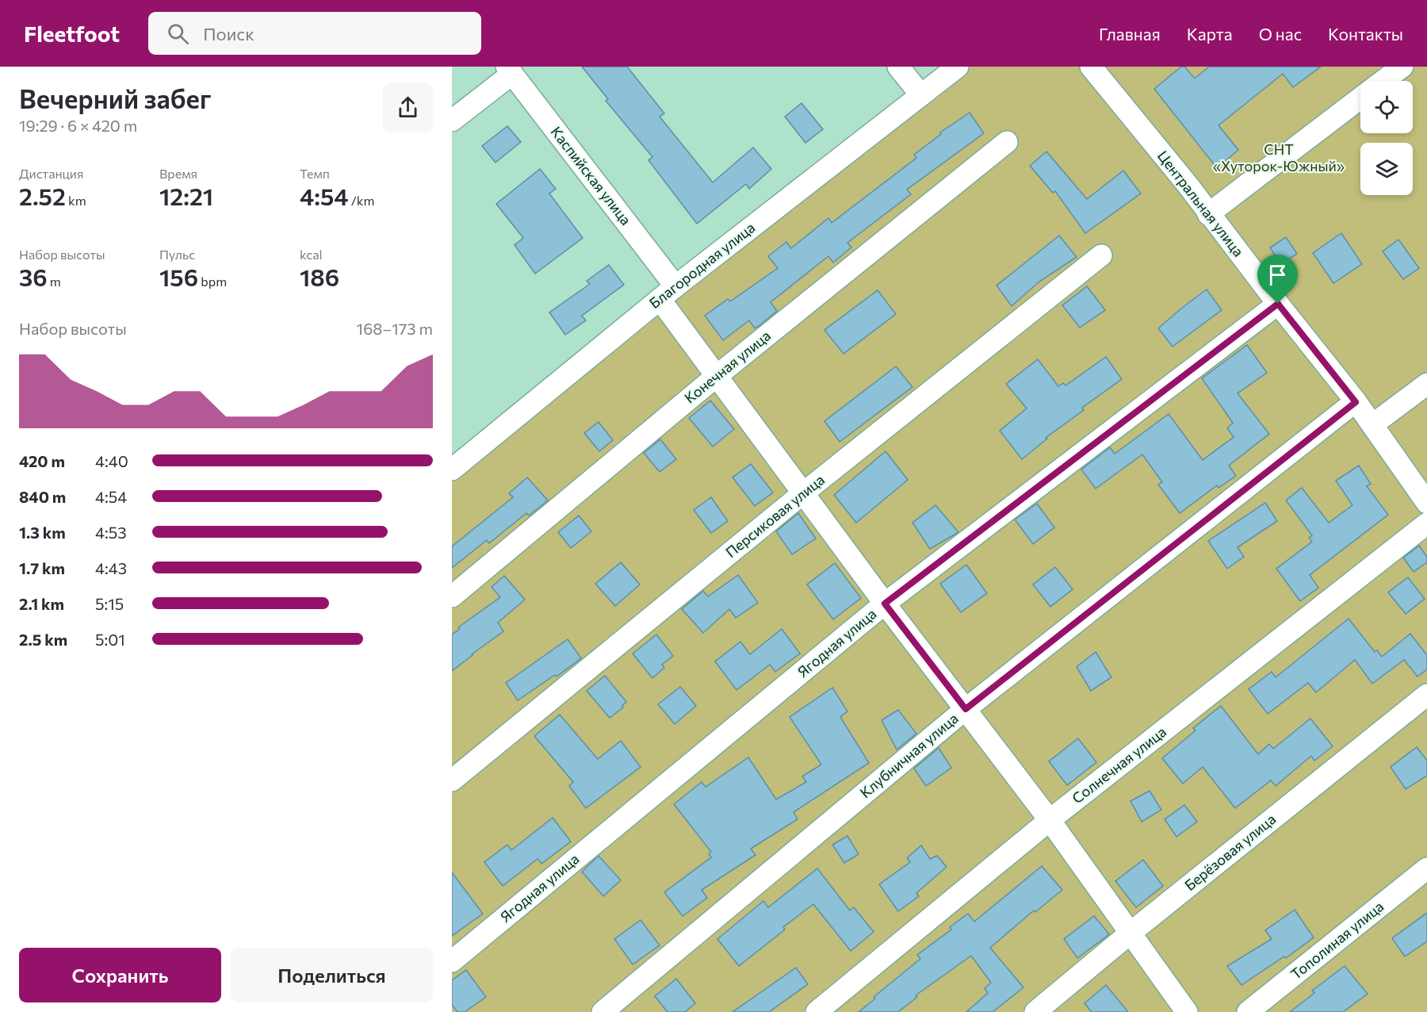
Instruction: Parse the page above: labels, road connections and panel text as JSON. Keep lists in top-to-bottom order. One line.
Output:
{"streets":{"street":["Каспийская улица","Центральная улица","Благородная улица","Конечная улица","Персиковая улица","Ягодная улица","Клубничная улица","Солнечная улица","Берёзовая улица","Тополиная улица"]},"crossings":[["Каспийская улица","Благородная улица"],["Каспийская улица","Конечная улица"],["Каспийская улица","Персиковая улица"],["Каспийская улица","Ягодная улица"],["Каспийская улица","Клубничная улица"],["Каспийская улица","Солнечная улица"],["Каспийская улица","Берёзовая улица"],["Центральная улица","Ягодная улица"],["Центральная улица","Клубничная улица"]],"parks":["СНТ «Хуторок-Южный»"],"page":{"header":"Fleetfoot","search":"Поиск","nav":["Главная","Карта","О нас","Контакты"],"heading":["Вечерний забег","19:29 · 6 × 420 m"],"stats":[["Дистанция","2.52 km"],["Время","12:21"],["Темп","4:54 /km"],["Набор высоты","36 m"],["Пульс","156 bpm"],["kcal","186"]],"chart":["Набор высоты","168–173 m"],"list":[{"name":"420 m","note":"4:40"},{"name":"840 m","note":"4:54"},{"name":"1.3 km","note":"4:53"},{"name":"1.7 km","note":"4:43"},{"name":"2.1 km","note":"5:15"},{"name":"2.5 km","note":"5:01"}],"buttons":["Сохранить","Поделиться"]}}
